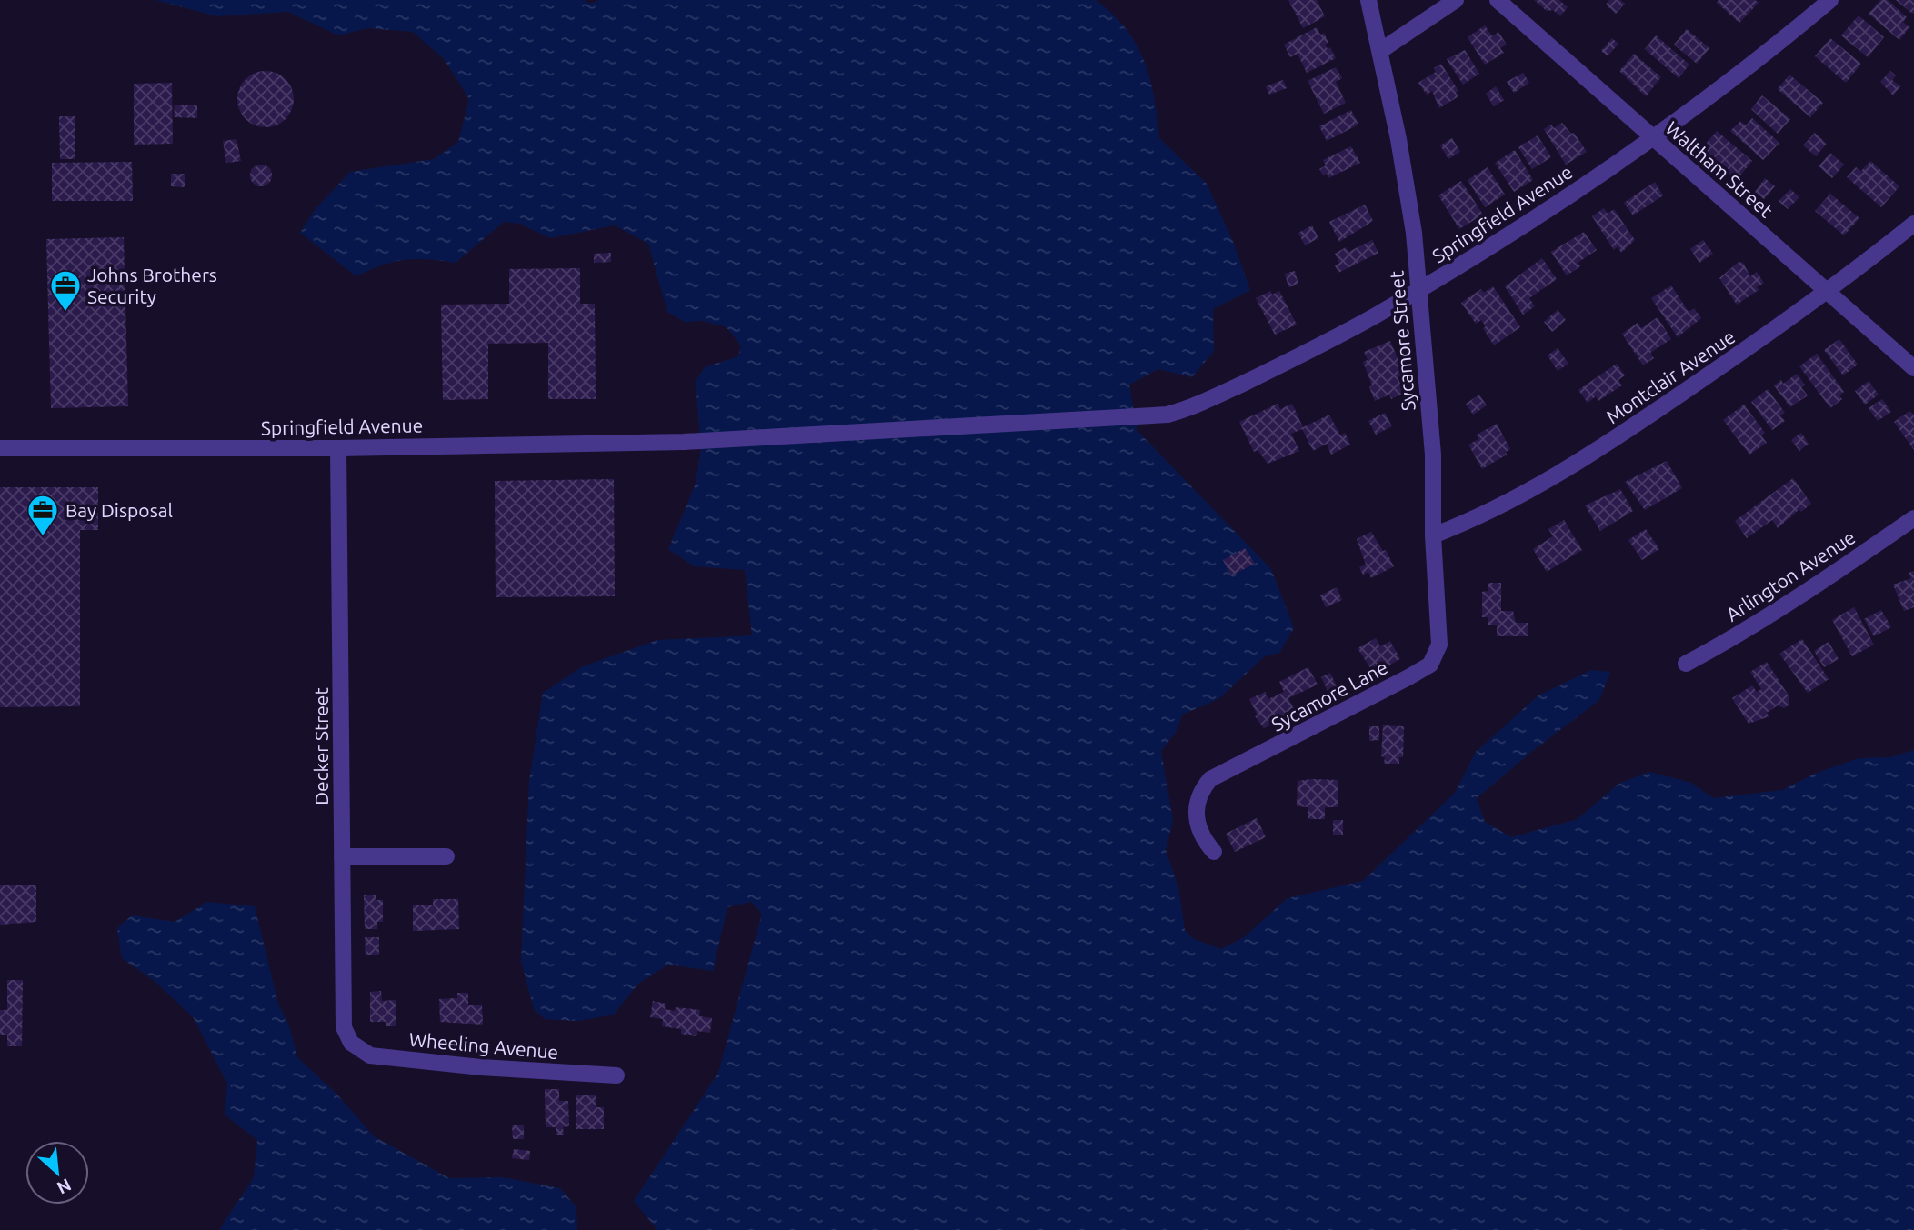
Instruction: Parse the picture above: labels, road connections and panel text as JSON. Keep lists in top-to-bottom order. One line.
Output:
{"streets":{"street":["Waltham Street","Springfield Avenue","Sycamore Street","Montclair Avenue","Arlington Avenue","Sycamore Lane","Decker Street","Wheeling Avenue"]},"crossings":[["Waltham Street","Springfield Avenue"],["Waltham Street","Montclair Avenue"],["Springfield Avenue","Sycamore Street"],["Springfield Avenue","Decker Street"],["Sycamore Street","Montclair Avenue"],["Sycamore Street","Sycamore Lane"],["Decker Street","Wheeling Avenue"]],"places":{"office":["Johns Brothers Security","Bay Disposal"]},"north":"bottom right"}
